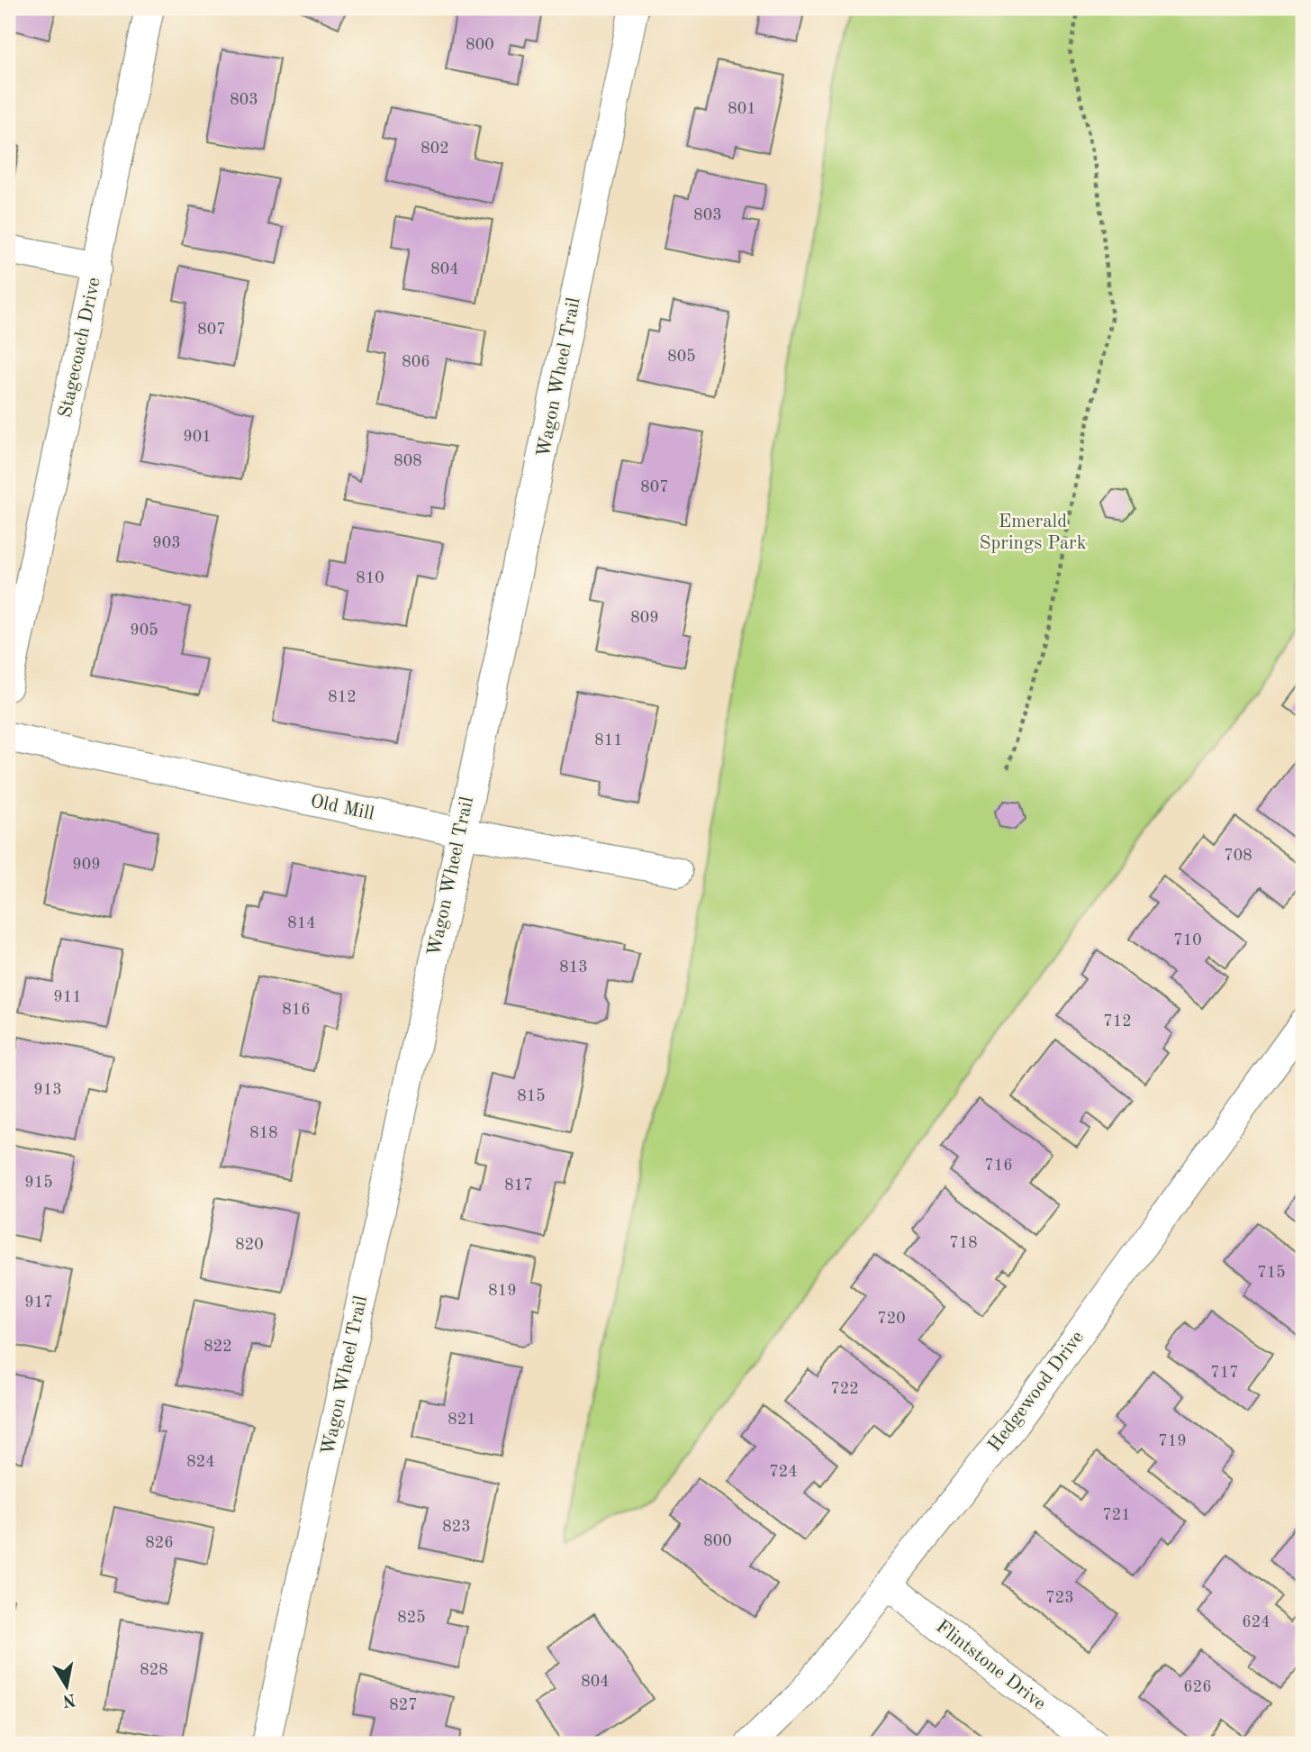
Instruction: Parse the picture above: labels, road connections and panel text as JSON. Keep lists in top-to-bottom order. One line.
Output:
{"streets":{"street":["Stagecoach Drive","Wagon Wheel Trail","Old Mill","Hedgewood Drive","Flintstone Drive"]},"crossings":[["Wagon Wheel Trail","Old Mill"],["Hedgewood Drive","Flintstone Drive"]],"parks":["Emerald Springs Park"],"house_numbers":["800","803","801","802","803","804","807","805","806","901","808","807","903","810","809","905","812","811","708","909","814","710","813","911","816","712","913","815","818","716","915","817","718","820","715","819","917","720","822","717","722","821","719","824","724","721","823","800","826","723","825","624","828","804","626","827"],"north":"bottom"}
